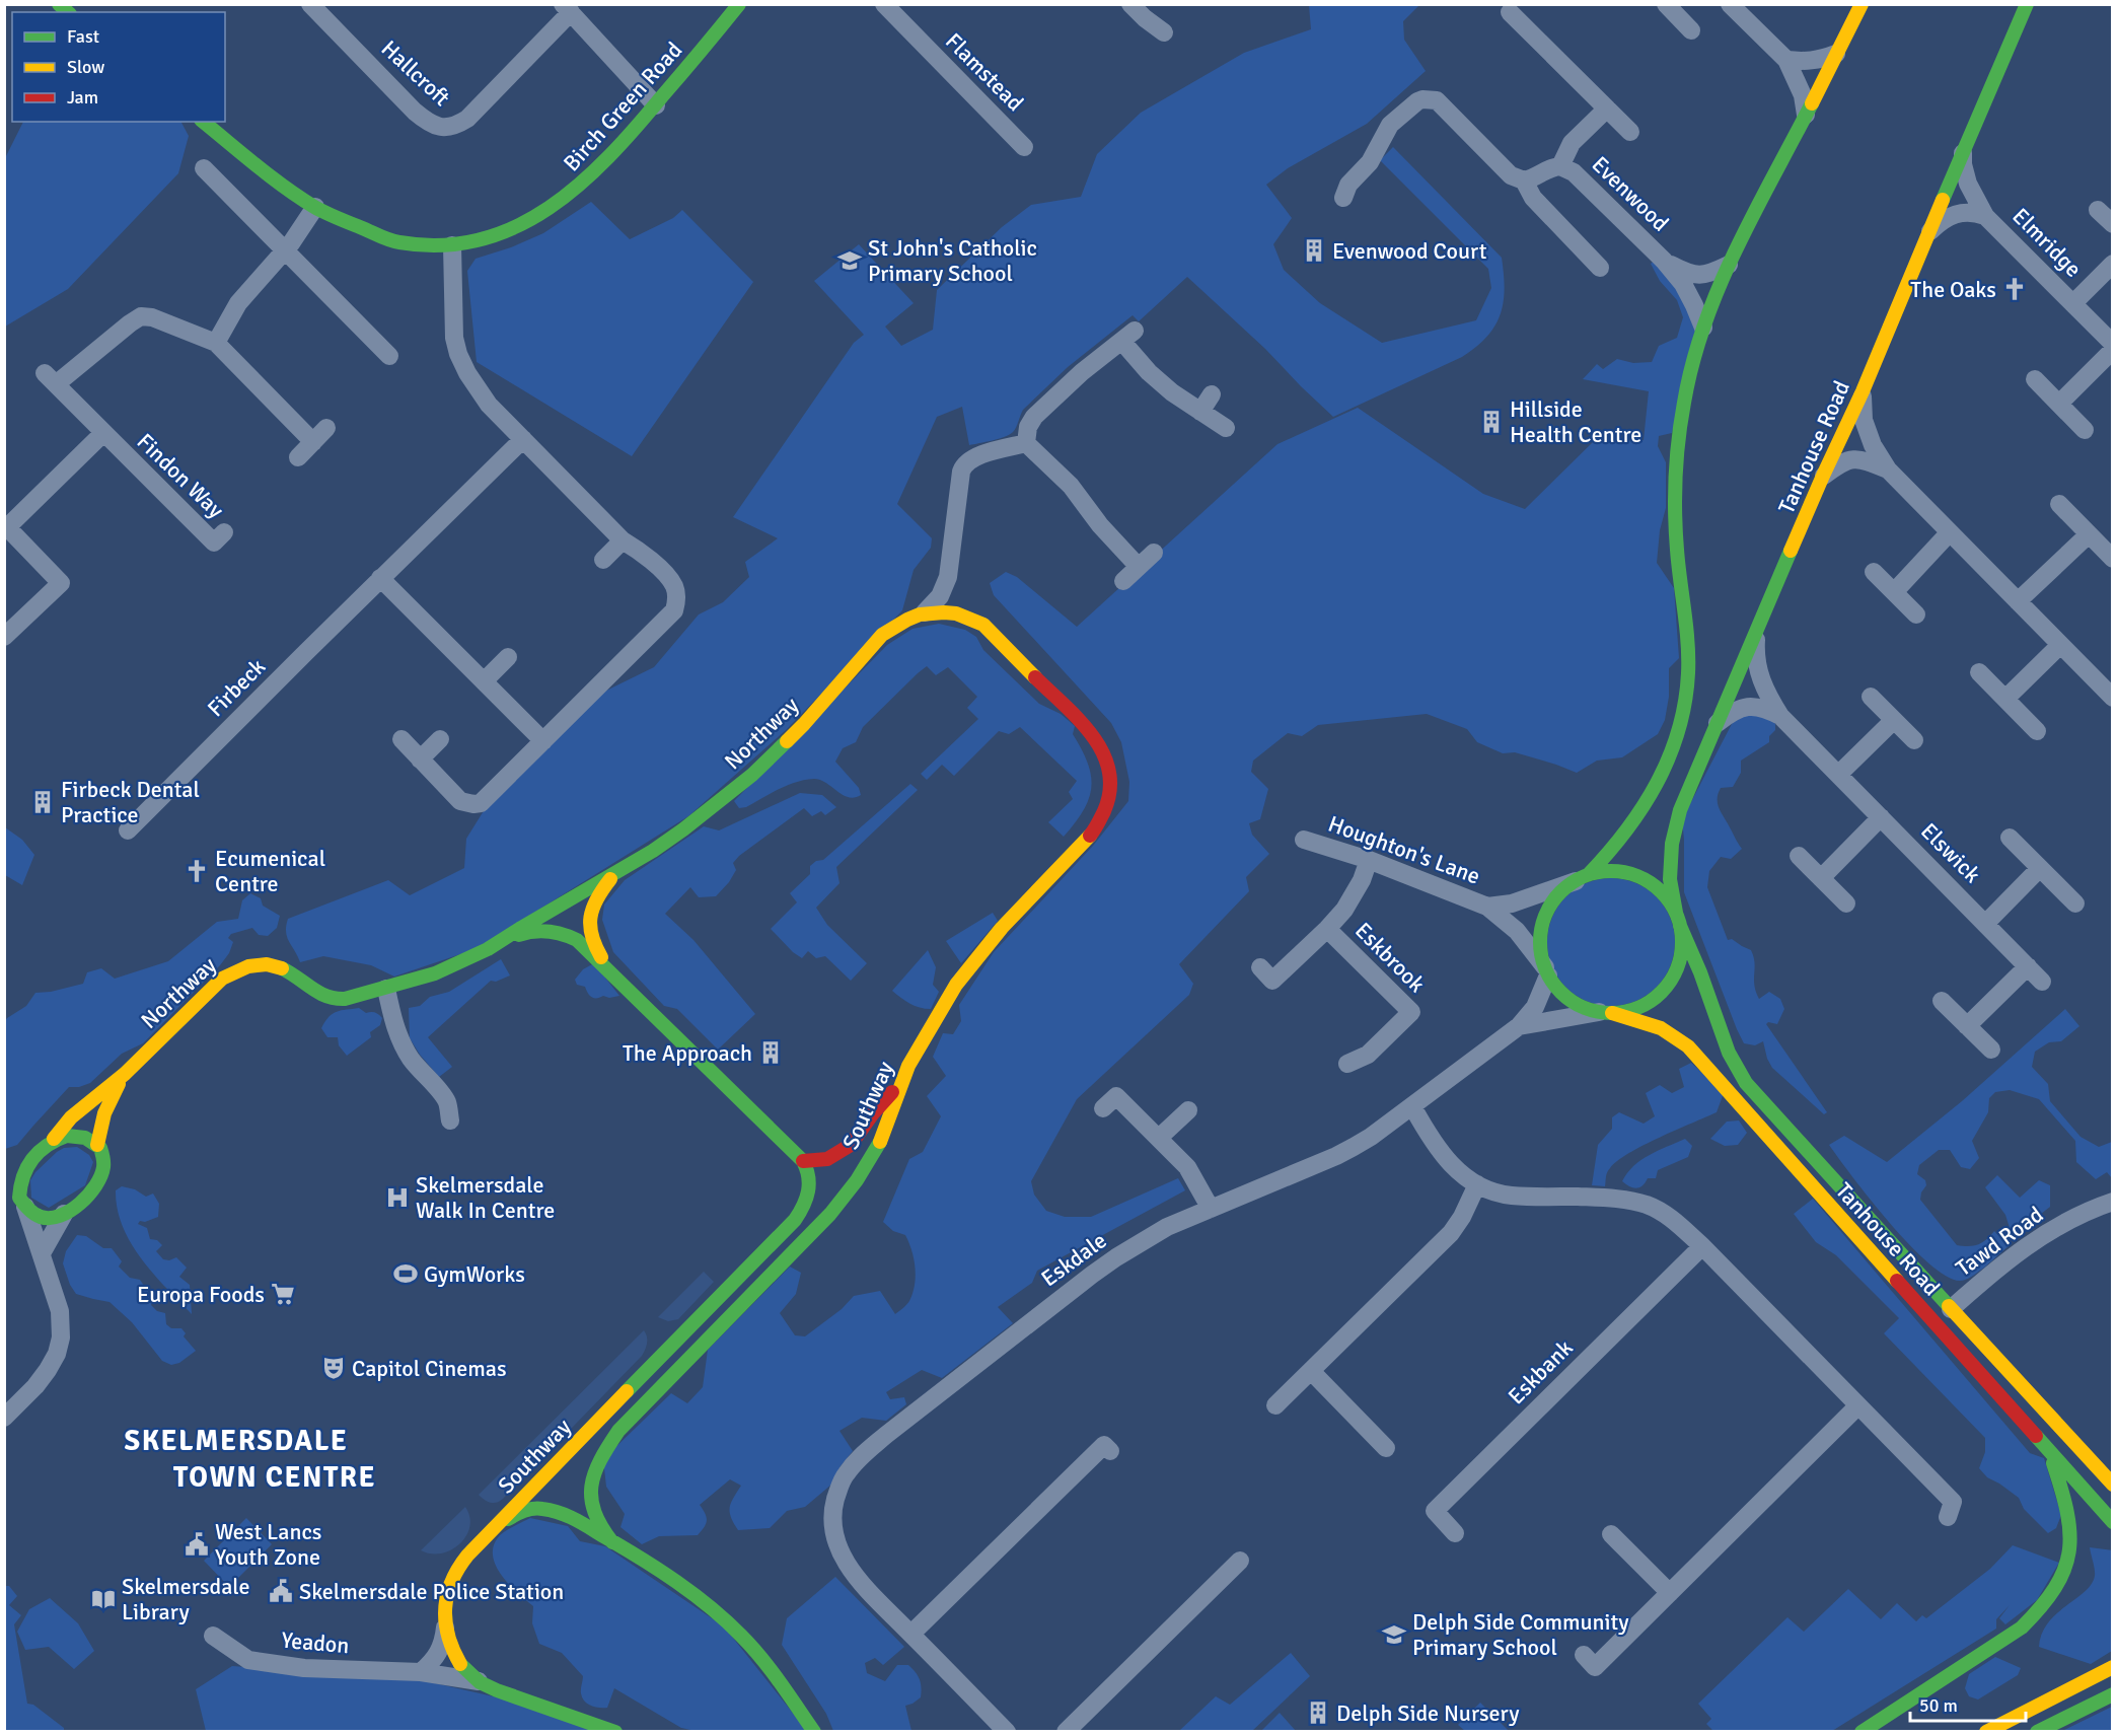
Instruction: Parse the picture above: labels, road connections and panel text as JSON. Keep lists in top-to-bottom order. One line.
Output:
{"streets":{"street":["Flamstead","Hallcroft","Birch Green Road","Evenwood","Elmridge","Tanhouse Road","Findon Way","Firbeck","Northway","Houghton's Lane","Elswick","Eskbrook","Southway","Tawd Road","Eskdale","Eskbank","Yeadon"]},"crossings":[["Hallcroft","Birch Green Road"],["Elmridge","Tanhouse Road"],["Tanhouse Road","Houghton's Lane"],["Tanhouse Road","Elswick"],["Tanhouse Road","Tawd Road"],["Tanhouse Road","Eskdale"],["Northway","Southway"],["Houghton's Lane","Eskbrook"],["Houghton's Lane","Eskdale"],["Southway","Yeadon"]],"districts":["SKELMERSDALE","TOWN CENTRE"],"places":{"building":["Evenwood Court","Hillside Health Centre","Firbeck Dental Practice","The Approach","Delph Side Nursery"],"school or university":["St John's Catholic Primary School","Delph Side Community Primary School"],"church":["The Oaks","Ecumenical Centre"],"hospital":["Skelmersdale Walk In Centre"],"sports":["GymWorks"],"supermarket":["Europa Foods"],"theatre":["Capitol Cinemas"],"public building":["West Lancs Youth Zone","Skelmersdale Police Station"],"library":["Skelmersdale Library"]},"legend":["Fast","Slow","Jam"],"scale_bar":"50 m"}
